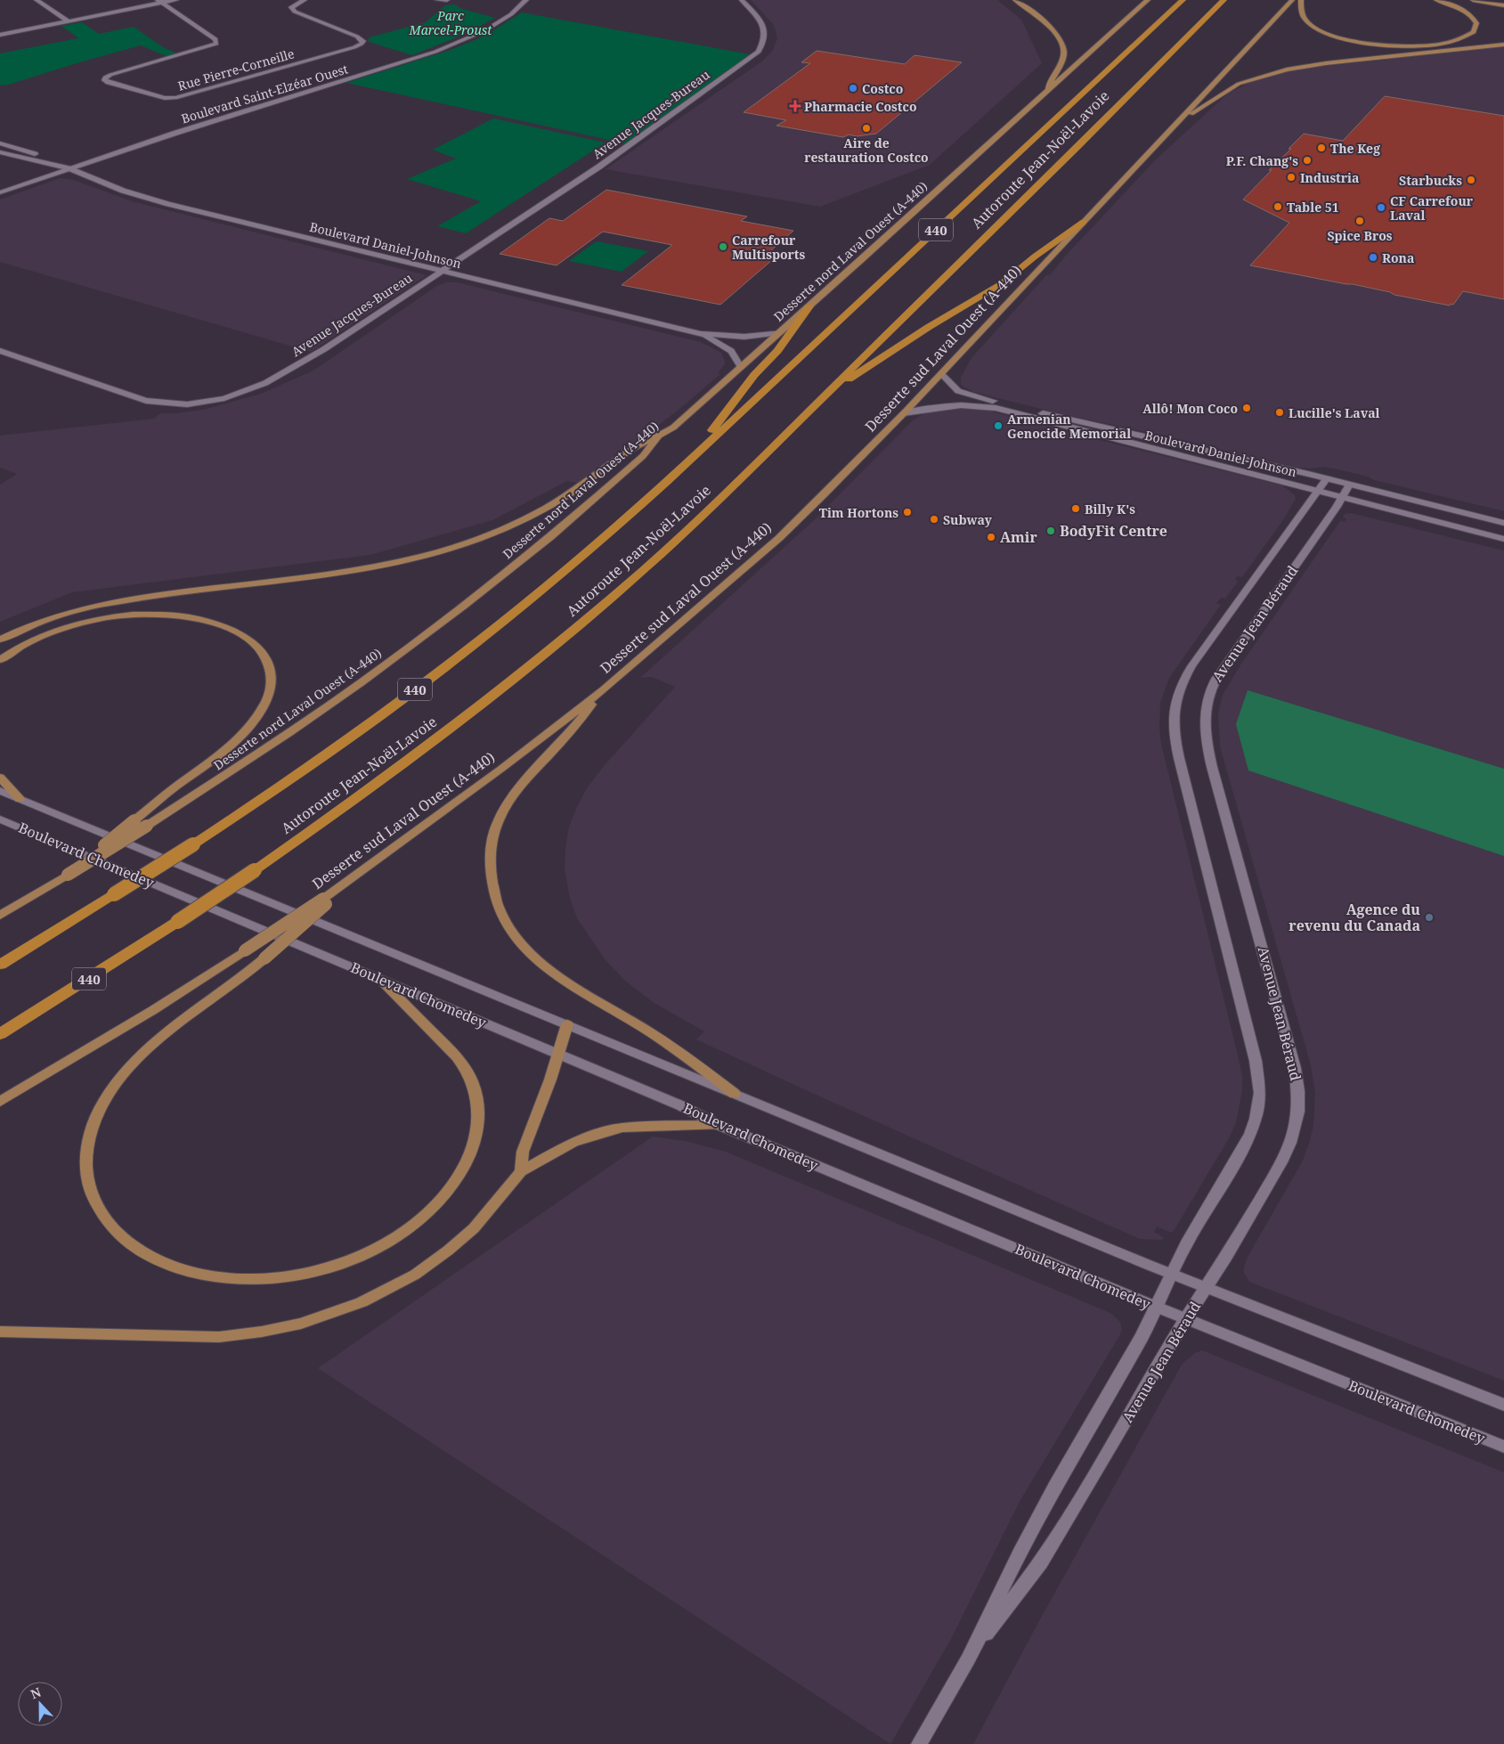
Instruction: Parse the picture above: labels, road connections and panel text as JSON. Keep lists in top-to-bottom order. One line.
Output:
{"streets":{"highway":["Autoroute Jean-Noël-Lavoie","440"],"main road":["Desserte nord Laval Ouest (A-440)","Desserte sud Laval Ouest (A-440)"],"street":["Rue Pierre-Corneille","Boulevard Saint-Elzéar Ouest","Avenue Jacques-Bureau","Boulevard Daniel-Johnson","Avenue Jean Béraud","Boulevard Chomedey"]},"crossings":[["Boulevard Saint-Elzéar Ouest","Boulevard Daniel-Johnson"],["Avenue Jacques-Bureau","Boulevard Daniel-Johnson"],["Boulevard Daniel-Johnson","Desserte nord Laval Ouest (A-440)"],["Boulevard Daniel-Johnson","Desserte sud Laval Ouest (A-440)"],["Boulevard Daniel-Johnson","Avenue Jean Béraud"],["Avenue Jean Béraud","Boulevard Chomedey"]],"parks":["Parc Marcel-Proust"],"places":{"other":["Costco","Aire de restauration Costco","The Keg","P.F. Chang's","Industria","Starbucks","Table 51","CF Carrefour Laval","Spice Bros","Carrefour Multisports","Rona","Allô! Mon Coco","Lucille's Laval","Armenian Genocide Memorial","Billy K's","Tim Hortons","Subway","BodyFit Centre","Amir","Agence du revenu du Canada"],"health":["Pharmacie Costco"]},"north":"top"}
